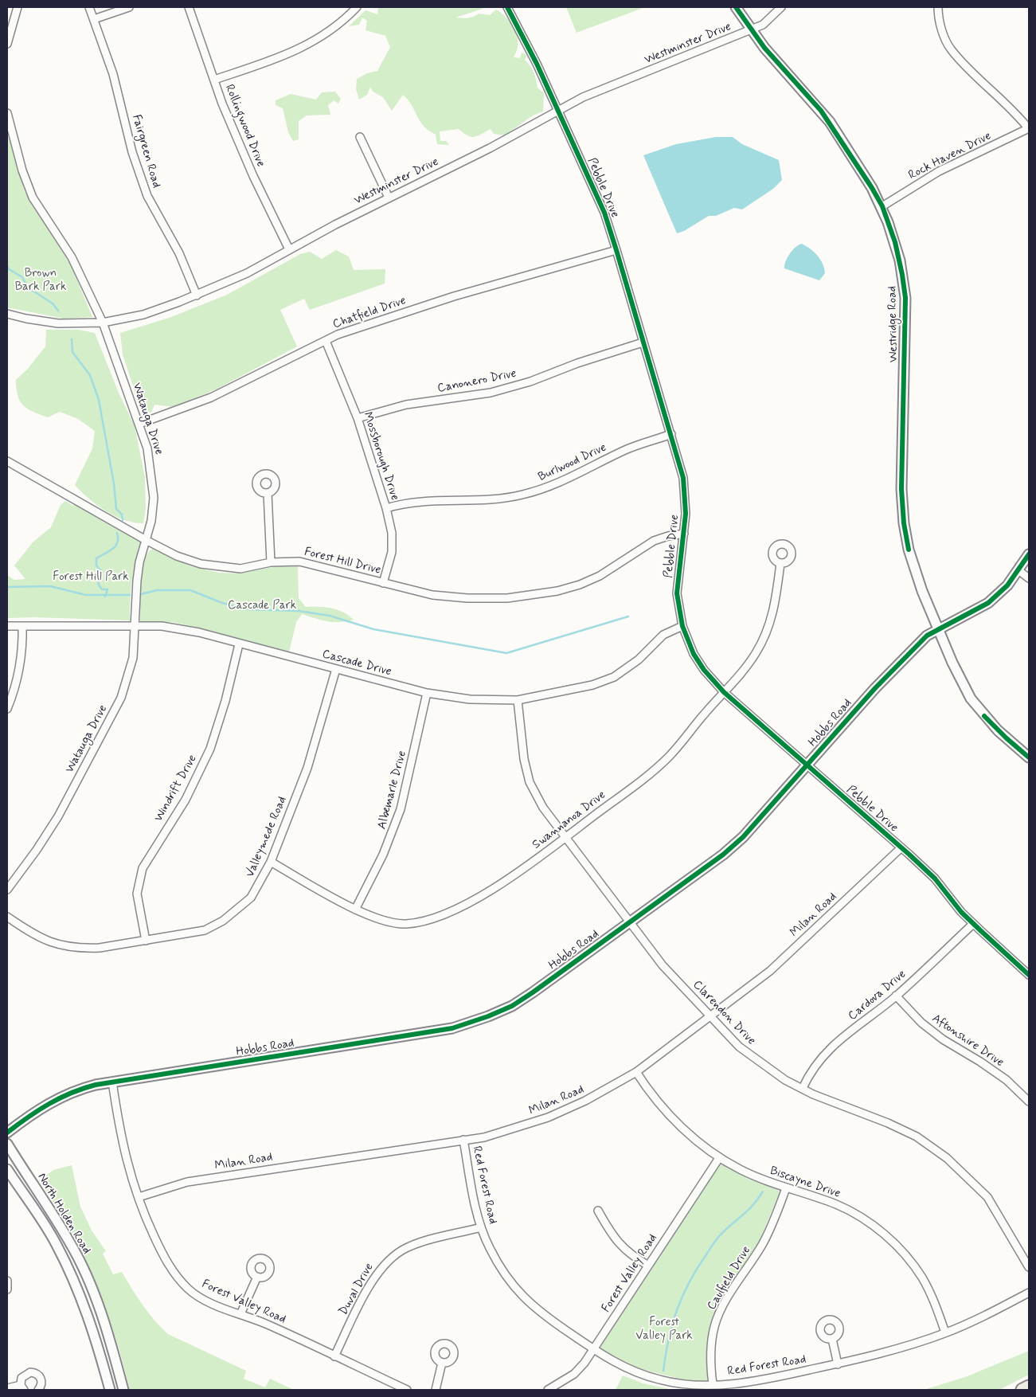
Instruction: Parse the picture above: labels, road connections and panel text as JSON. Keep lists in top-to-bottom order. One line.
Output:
{"streets":{"main road":["Westridge Road","Hobbs Road","North Holden Road"],"street":["Westminster Drive","Rollingwood Drive","Fairgreen Road","Rock Haven Drive","Pebble Drive","Chatfield Drive","Canonero Drive","Watauga Drive","Mossborough Drive","Burlwood Drive","Forest Hill Drive","Cascade Drive","Windrift Drive","Albemarle Drive","Swannanoa Drive","Valleymede Road","Milan Road","Cardova Drive","Clarendon Drive","Aftonshire Drive","Biscayne Drive","Red Forest Road","Forest Valley Road","Caulfield Drive","Duval Drive"]},"crossings":[["Westminster Drive","Rollingwood Drive"],["Westminster Drive","Fairgreen Road"],["Westminster Drive","Pebble Drive"],["Westminster Drive","Westridge Road"],["Westminster Drive","Watauga Drive"],["Rock Haven Drive","Westridge Road"],["Pebble Drive","Chatfield Drive"],["Pebble Drive","Canonero Drive"],["Pebble Drive","Burlwood Drive"],["Pebble Drive","Forest Hill Drive"],["Pebble Drive","Cascade Drive"],["Pebble Drive","Hobbs Road"],["Pebble Drive","Swannanoa Drive"],["Pebble Drive","Milan Road"],["Pebble Drive","Cardova Drive"],["Chatfield Drive","Watauga Drive"],["Chatfield Drive","Mossborough Drive"],["Westridge Road","Hobbs Road"],["Canonero Drive","Mossborough Drive"],["Watauga Drive","Forest Hill Drive"],["Watauga Drive","Cascade Drive"],["Mossborough Drive","Burlwood Drive"],["Mossborough Drive","Forest Hill Drive"],["Cascade Drive","Windrift Drive"],["Cascade Drive","Albemarle Drive"],["Cascade Drive","Valleymede Road"],["Cascade Drive","Clarendon Drive"],["Hobbs Road","Clarendon Drive"],["Hobbs Road","Forest Valley Road"],["Windrift Drive","Valleymede Road"],["Albemarle Drive","Swannanoa Drive"],["Swannanoa Drive","Valleymede Road"],["Swannanoa Drive","Clarendon Drive"],["Milan Road","Clarendon Drive"],["Milan Road","Biscayne Drive"],["Milan Road","Red Forest Road"],["Milan Road","Forest Valley Road"],["Cardova Drive","Clarendon Drive"],["Cardova Drive","Aftonshire Drive"],["Biscayne Drive","Red Forest Road"],["Biscayne Drive","Forest Valley Road"],["Biscayne Drive","Caulfield Drive"],["Red Forest Road","Forest Valley Road"],["Red Forest Road","Caulfield Drive"],["Red Forest Road","Duval Drive"],["Forest Valley Road","Duval Drive"]],"parks":["Brown Bark Park","Forest Hill Park","Cascade Park","Forest Valley Park"]}
